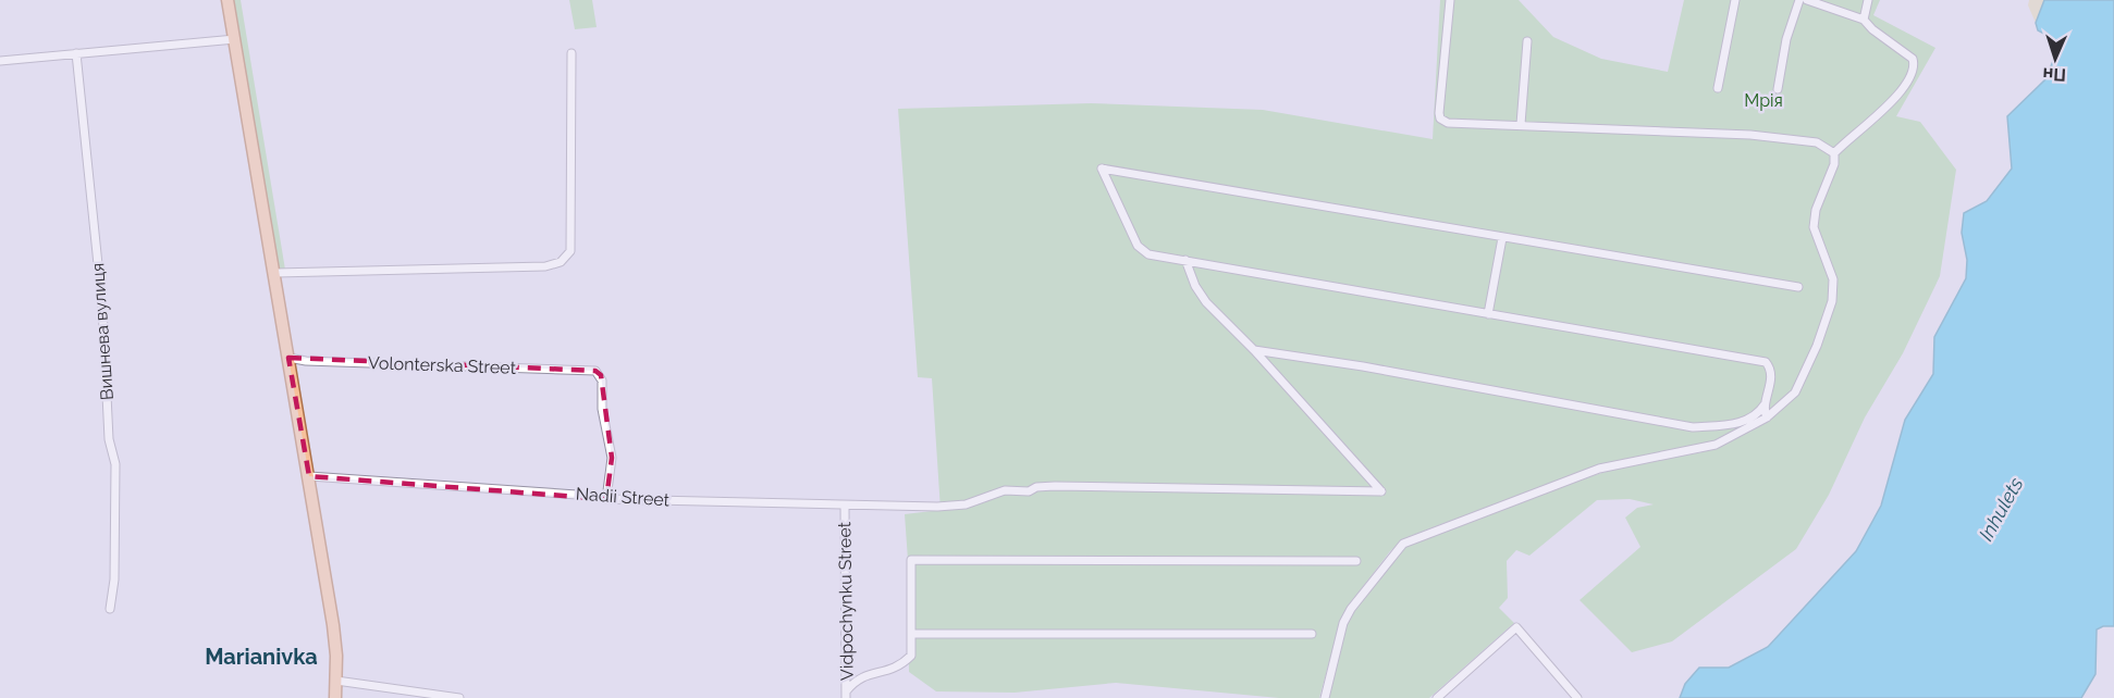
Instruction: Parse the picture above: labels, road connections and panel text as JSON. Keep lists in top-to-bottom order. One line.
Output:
{"streets":{"street":["Вишнева вулиця","Volonterska Street","Nadii Street","Vidpochynku Street"]},"crossings":[["Volonterska Street","Nadii Street"],["Nadii Street","Vidpochynku Street"]],"districts":["Marianivka"],"water":["Inhulets"],"parks":["Мрія"],"north":"bottom"}
